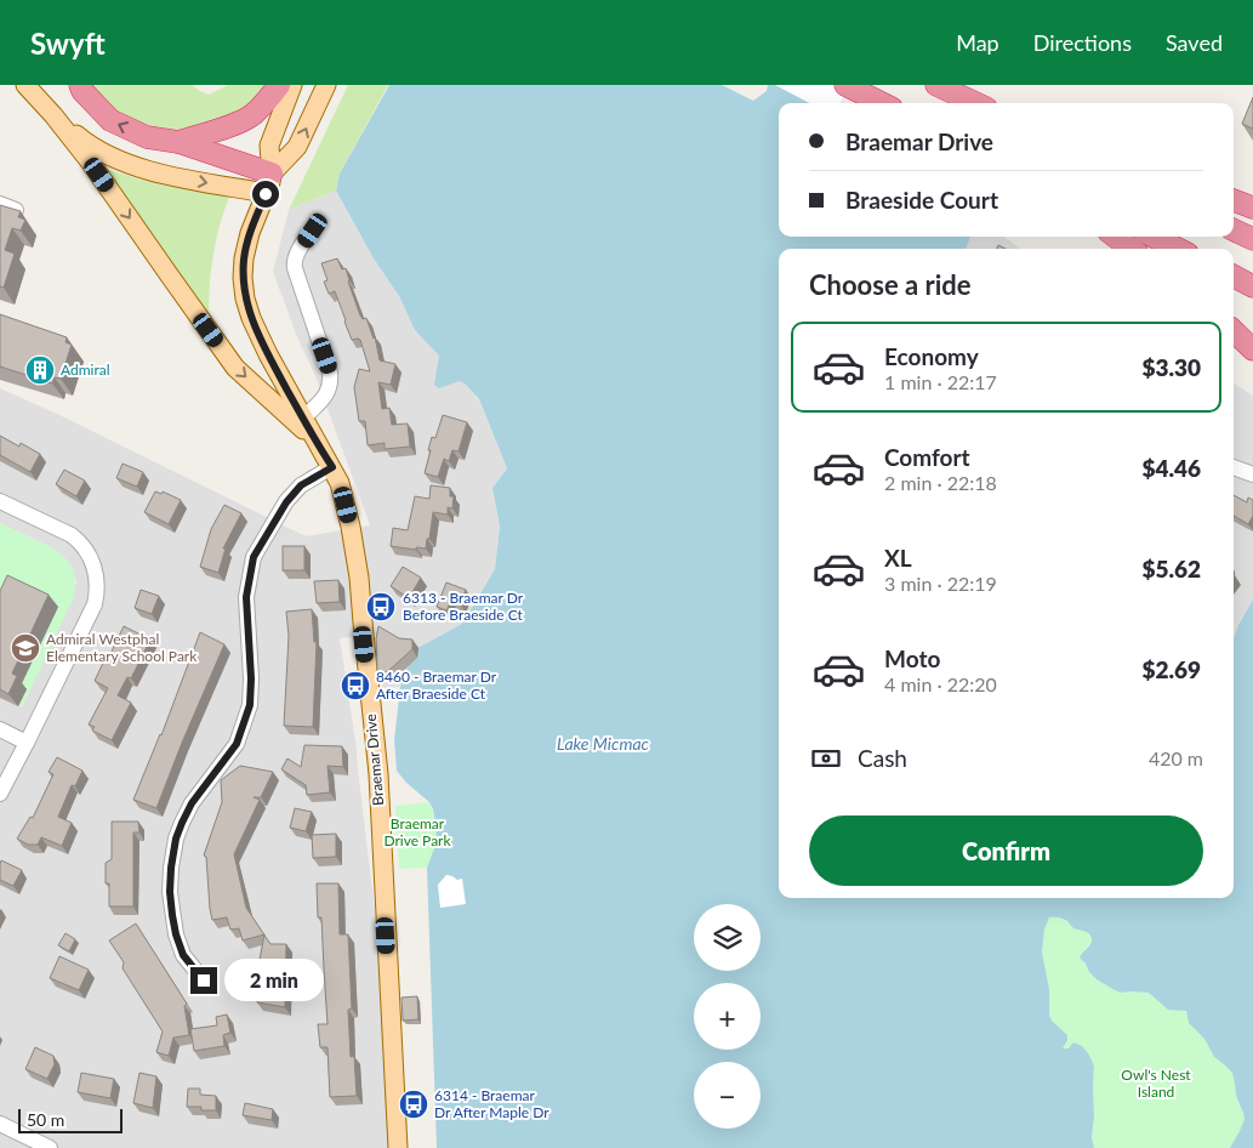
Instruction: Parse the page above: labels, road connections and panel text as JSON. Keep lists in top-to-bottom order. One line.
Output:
{"streets":{"main road":["Braemar Drive"]},"water":["Lake Micmac"],"parks":["Braemar Drive Park","Owl's Nest Island"],"places":{"building":["Admiral"],"bus stop":["6313 - Braemar Dr Before Braeside Ct","8460 - Braemar Dr After Braeside Ct","6314 - Braemar Dr After Maple Dr"],"school or university":["Admiral Westphal Elementary School Park"]},"scale_bar":"50 m","page":{"header":"Swyft","nav":["Map","Directions","Saved"],"banner":["Braemar Drive","Braeside Court"],"heading":"Choose a ride","list":[{"name":"Economy","note":"1 min · 22:17","value":"$3.30"},{"name":"Comfort","note":"2 min · 22:18","value":"$4.46"},{"name":"XL","note":"3 min · 22:19","value":"$5.62"},{"name":"Moto","note":"4 min · 22:20","value":"$2.69"}],"pay":["Cash","420 m"],"buttons":"Confirm","map_buttons":["+","−"],"bubble":"2 min","scale":"50 m"}}
